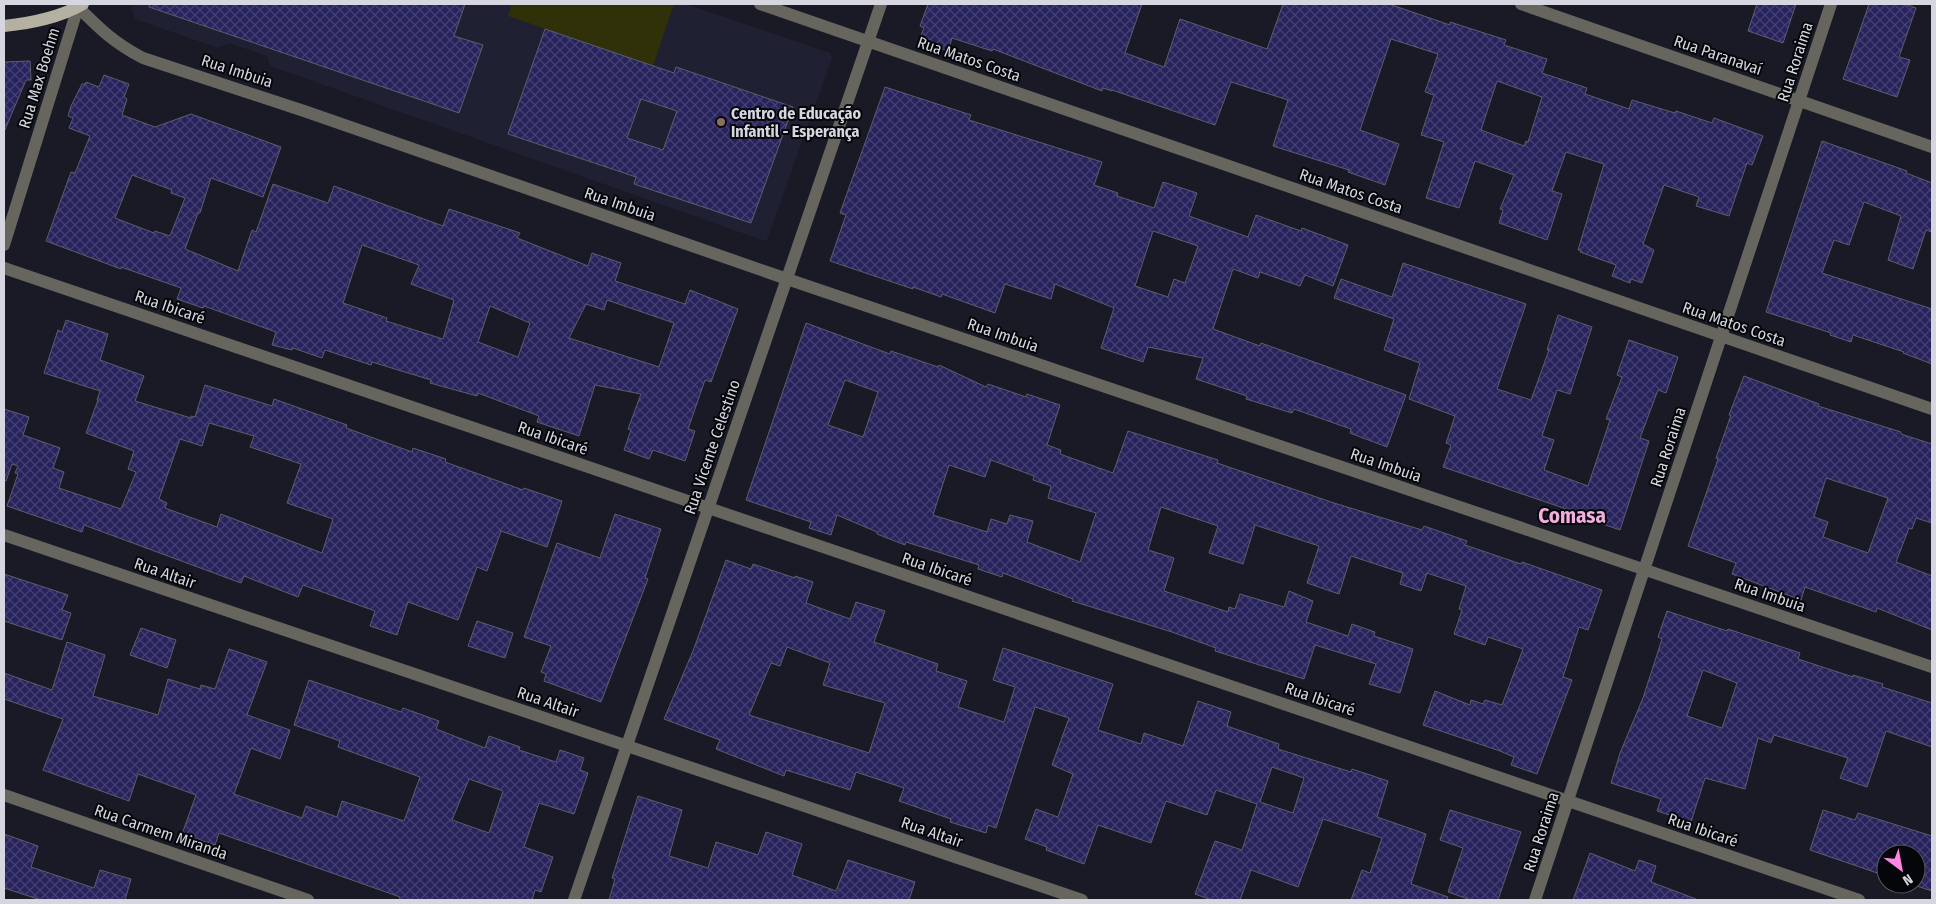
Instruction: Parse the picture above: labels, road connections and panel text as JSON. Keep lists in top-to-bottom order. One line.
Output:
{"streets":{"street":["Rua Paranavaí","Rua Matos Costa","Rua Roraima","Rua Imbuia","Rua Max Boehm","Rua Ibicaré","Rua Vicente Celestino","Rua Altair","Rua Carmem Miranda"]},"crossings":[["Rua Paranavaí","Rua Roraima"],["Rua Matos Costa","Rua Roraima"],["Rua Matos Costa","Rua Vicente Celestino"],["Rua Roraima","Rua Imbuia"],["Rua Roraima","Rua Ibicaré"],["Rua Imbuia","Rua Max Boehm"],["Rua Imbuia","Rua Vicente Celestino"],["Rua Ibicaré","Rua Vicente Celestino"],["Rua Vicente Celestino","Rua Altair"]],"districts":["Comasa"],"places":["Centro de Educação Infantil - Esperança"],"north":"bottom right"}
